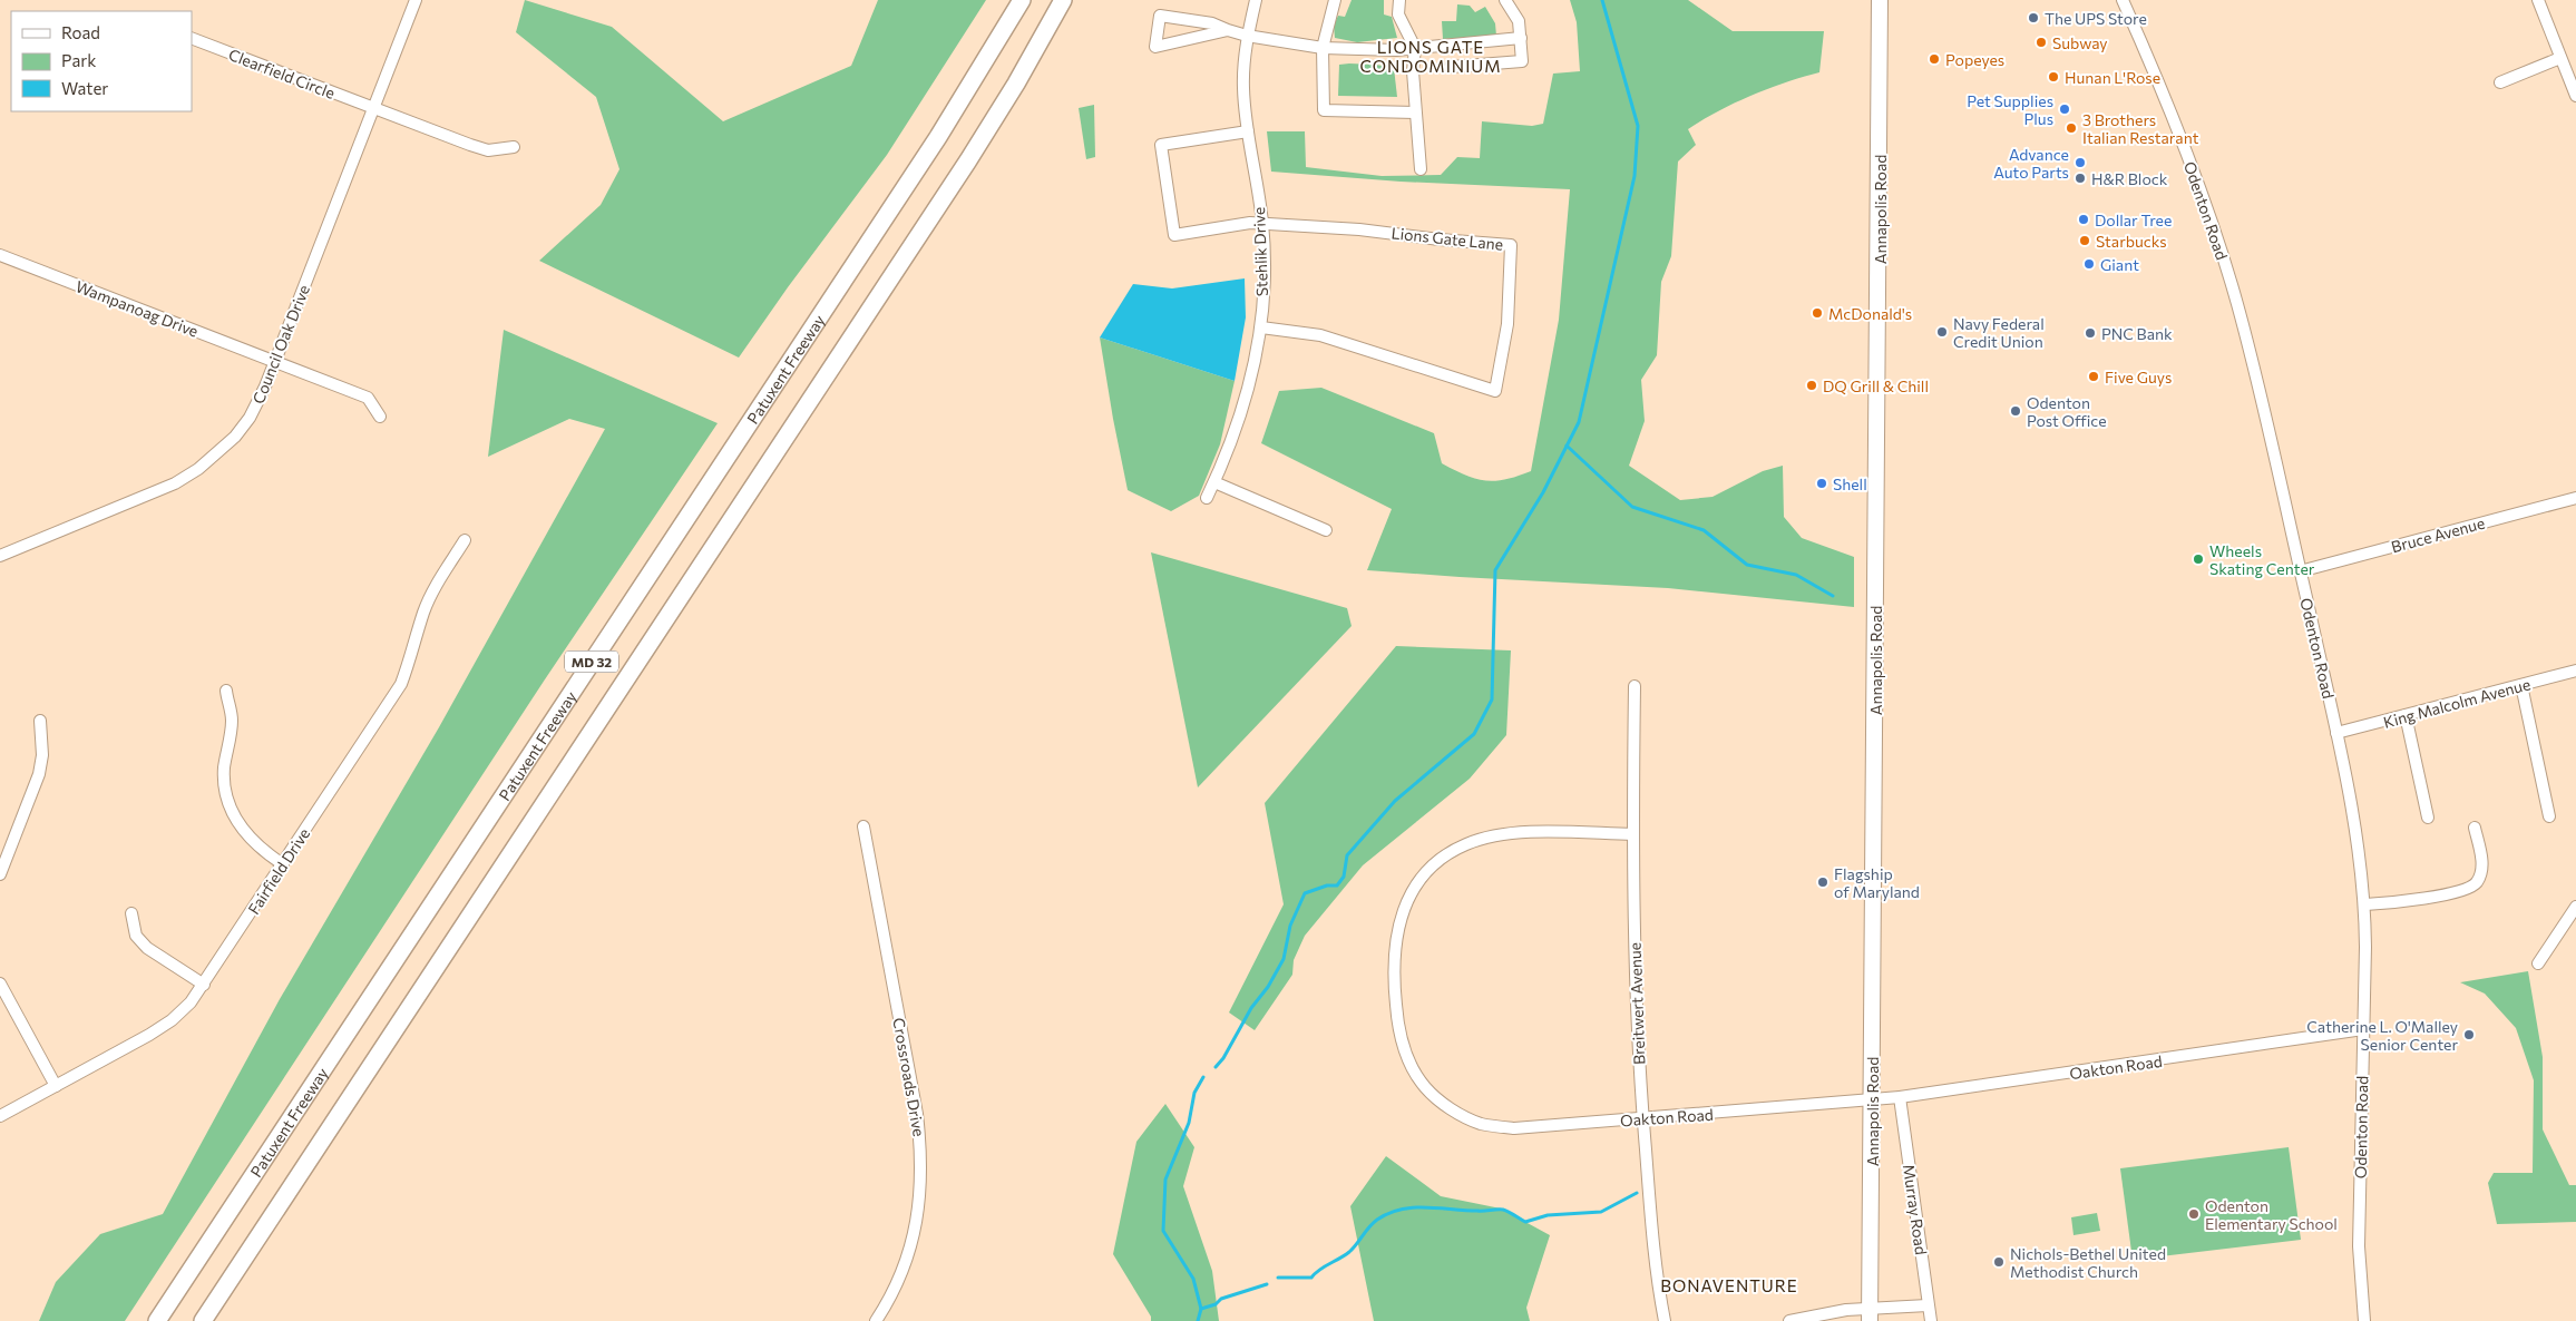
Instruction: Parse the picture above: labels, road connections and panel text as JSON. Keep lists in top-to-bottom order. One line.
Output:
{"streets":{"highway":["Patuxent Freeway","MD 32"],"main road":["Annapolis Road"],"street":["Clearfield Circle","Odenton Road","Lions Gate Lane","Stehlik Drive","Wampanoag Drive","Council Oak Drive","Bruce Avenue","King Malcolm Avenue","Fairfield Drive","Breitwert Avenue","Oakton Road","Crossroads Drive","Murray Road"]},"crossings":[["Clearfield Circle","Council Oak Drive"],["Annapolis Road","Oakton Road"],["Odenton Road","Bruce Avenue"],["Odenton Road","King Malcolm Avenue"],["Odenton Road","Oakton Road"],["Lions Gate Lane","Stehlik Drive"],["Wampanoag Drive","Council Oak Drive"],["Breitwert Avenue","Oakton Road"],["Oakton Road","Murray Road"]],"districts":["LIONS GATE CONDOMINIUM","BONAVENTURE"],"places":["The UPS Store","Subway","Popeyes","Hunan L'Rose","Pet Supplies Plus","3 Brothers Italian Restarant","Advance Auto Parts","H&R Block","Dollar Tree","Starbucks","Giant","McDonald's","Navy Federal Credit Union","PNC Bank","Five Guys","DQ Grill & Chill","Odenton Post Office","Shell","Wheels Skating Center","Flagship of Maryland","Catherine L. O'Malley Senior Center","Odenton Elementary School","Nichols-Bethel United Methodist Church"],"legend":["Road","Park","Water"]}
